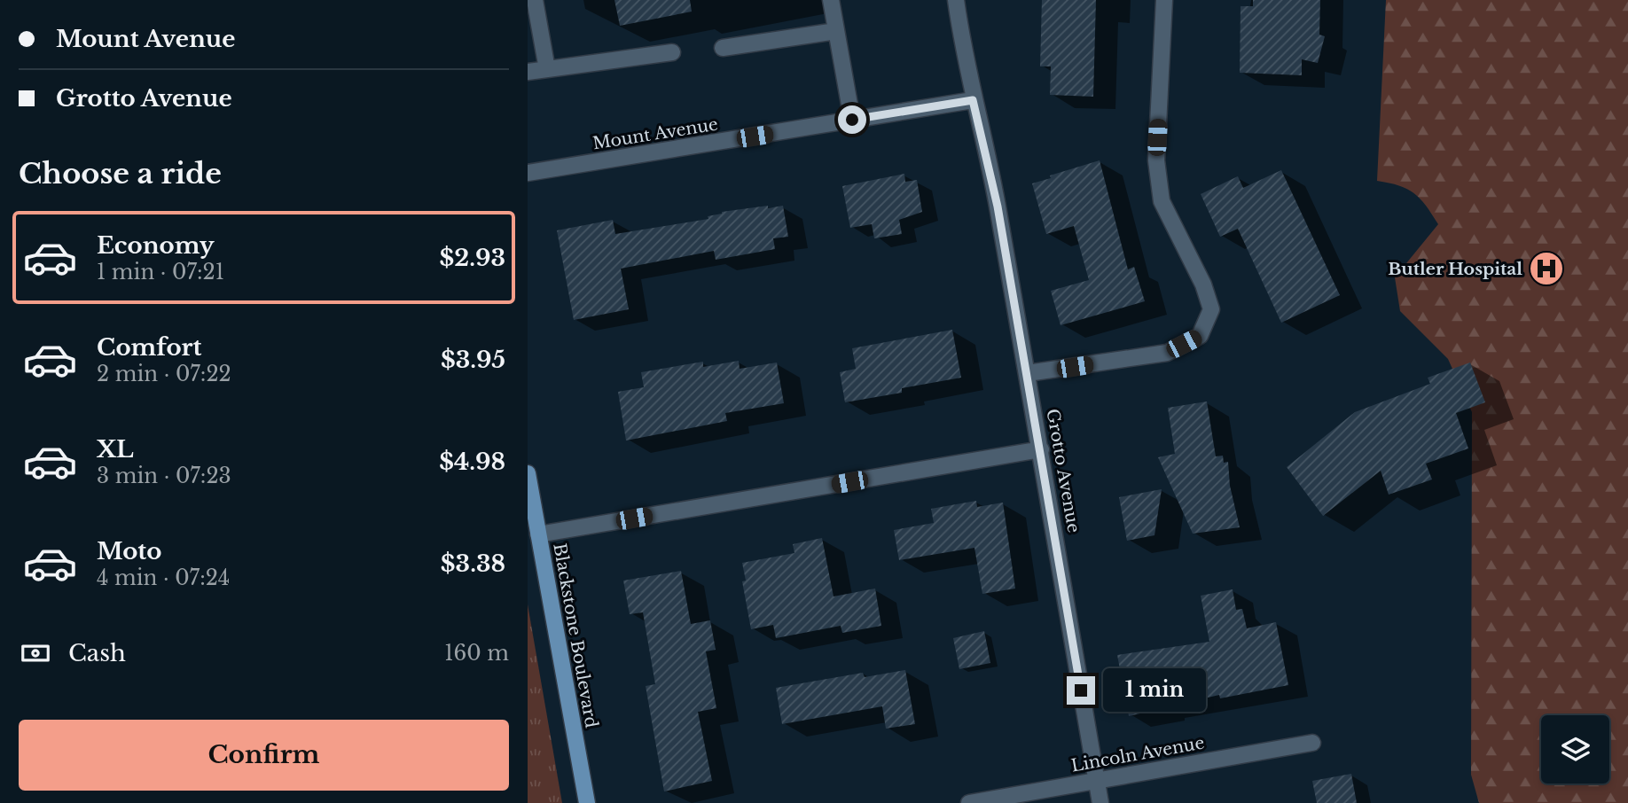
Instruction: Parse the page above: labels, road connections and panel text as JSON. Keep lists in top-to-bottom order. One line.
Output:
{"streets":{"main road":["Blackstone Boulevard"],"street":["Mount Avenue","Grotto Avenue","Lincoln Avenue"]},"crossings":[["Mount Avenue","Grotto Avenue"],["Grotto Avenue","Lincoln Avenue"]],"places":{"hospital":["Butler Hospital"]},"page":{"banner":["Mount Avenue","Grotto Avenue"],"heading":"Choose a ride","list":[{"name":"Economy","note":"1 min · 07:21","value":"$2.93"},{"name":"Comfort","note":"2 min · 07:22","value":"$3.95"},{"name":"XL","note":"3 min · 07:23","value":"$4.98"},{"name":"Moto","note":"4 min · 07:24","value":"$3.38"}],"pay":["Cash","160 m"],"bubble":"1 min","buttons":"Confirm"}}
